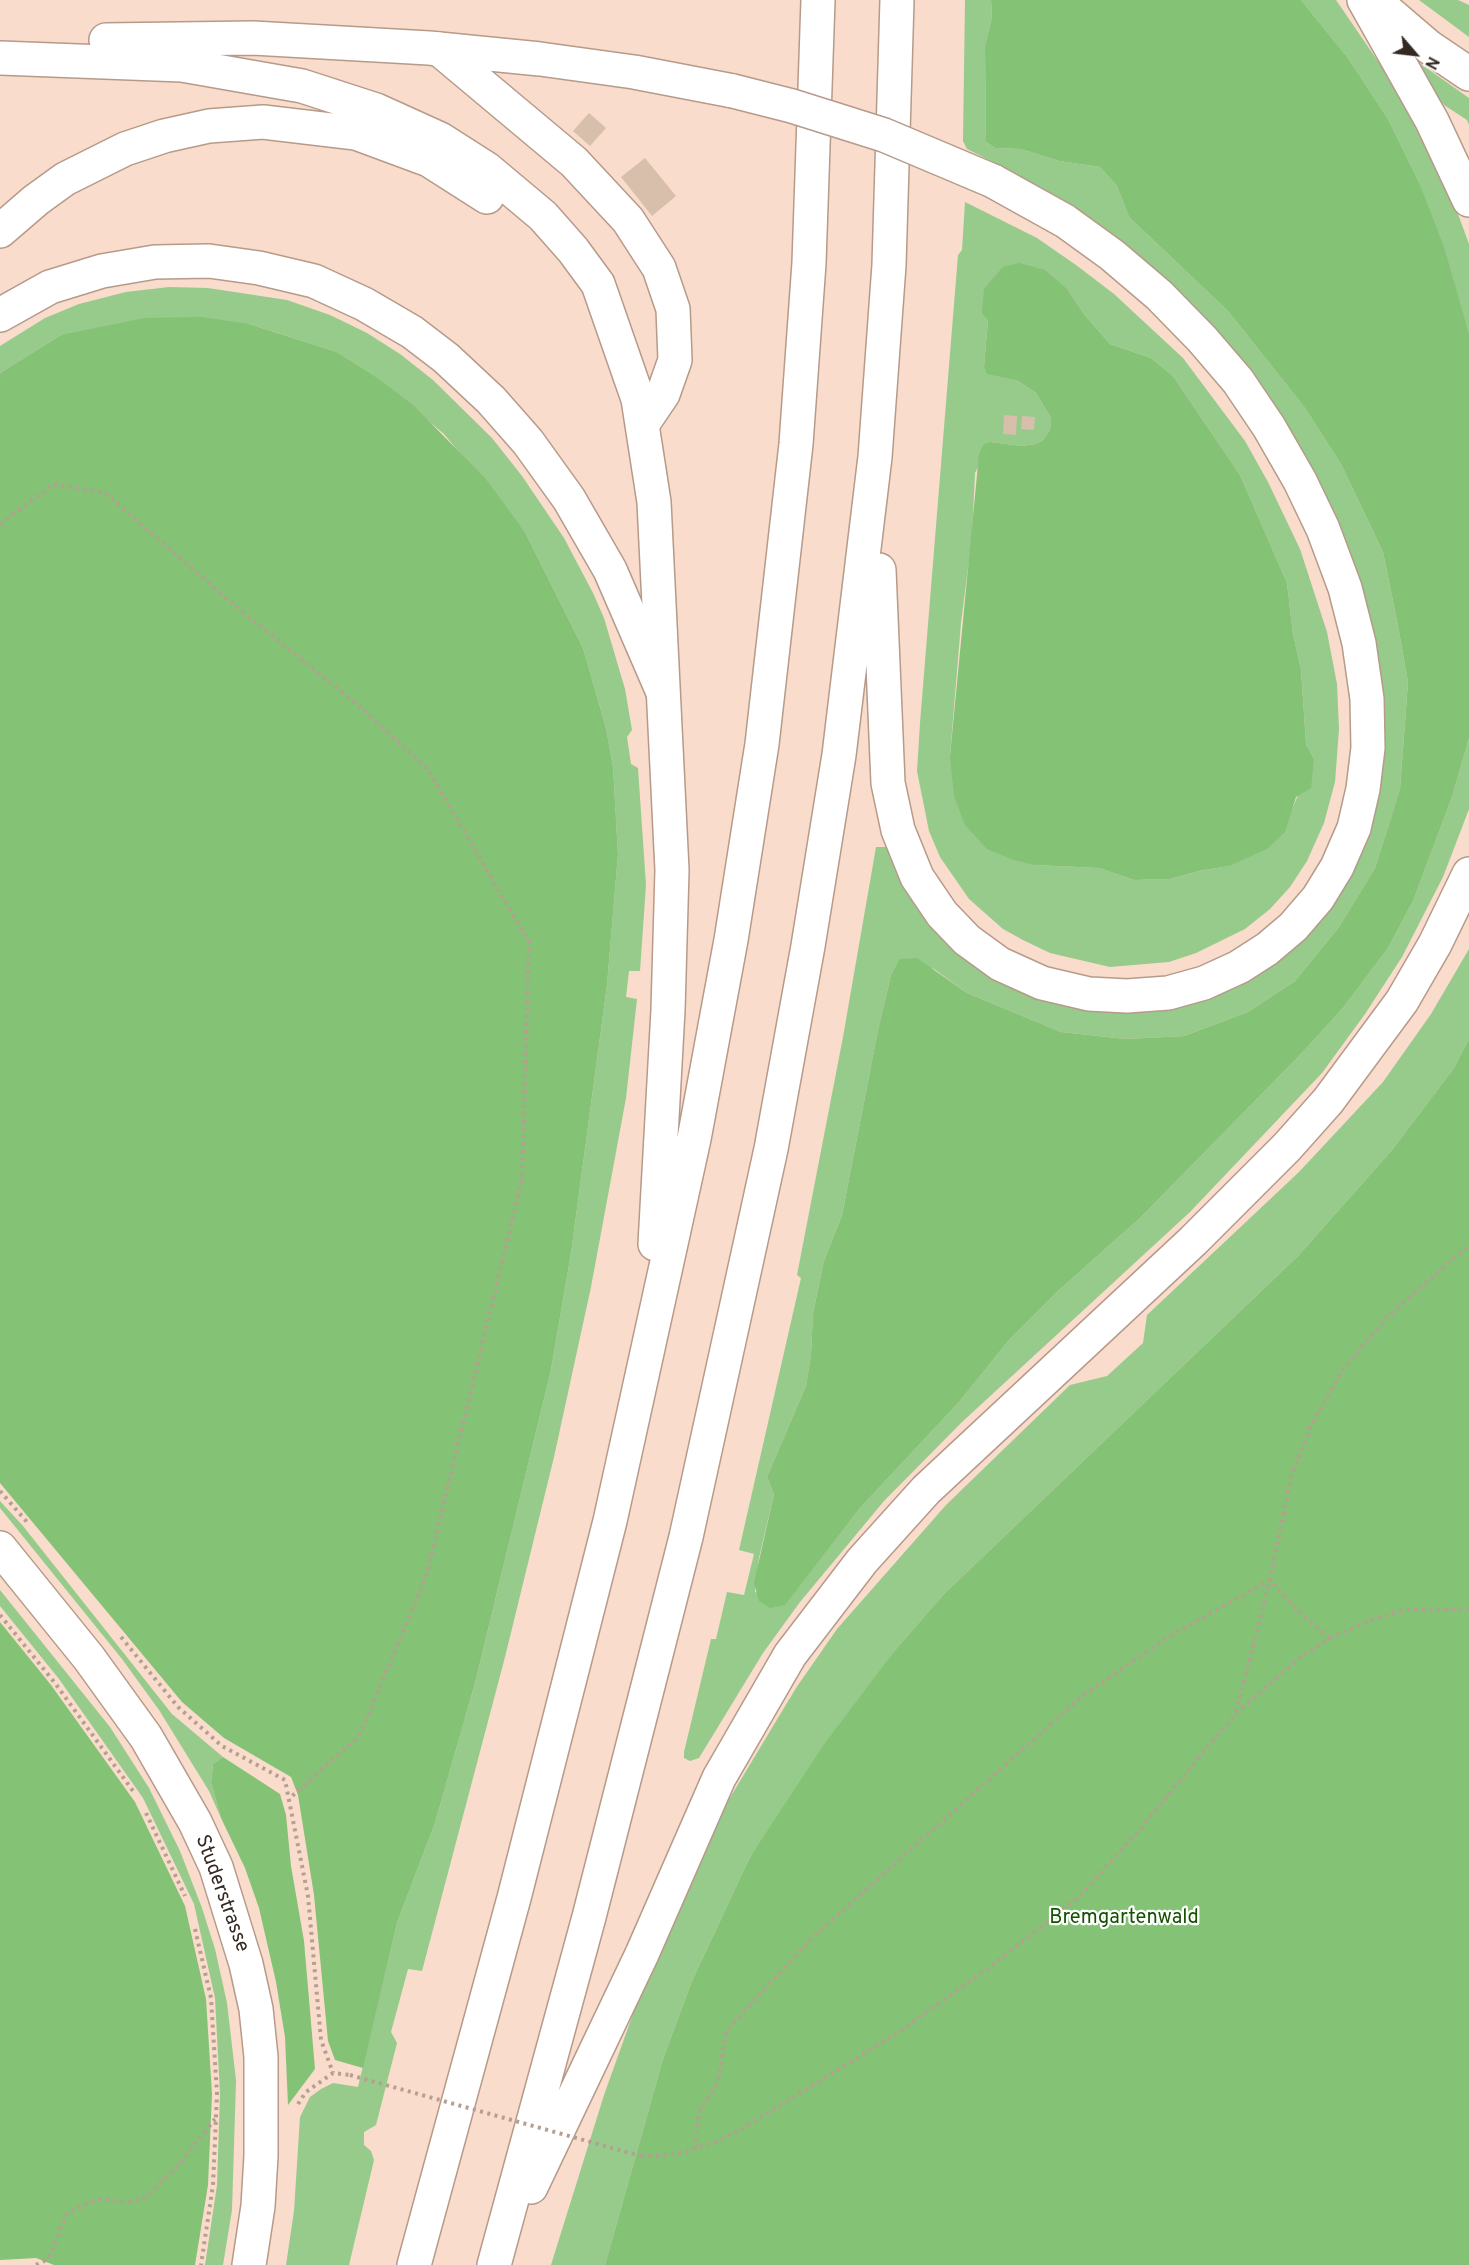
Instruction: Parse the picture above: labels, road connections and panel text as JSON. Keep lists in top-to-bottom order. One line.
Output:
{"streets":{"main road":["Studerstrasse"]},"parks":["Bremgartenwald"],"north":"bottom right"}
